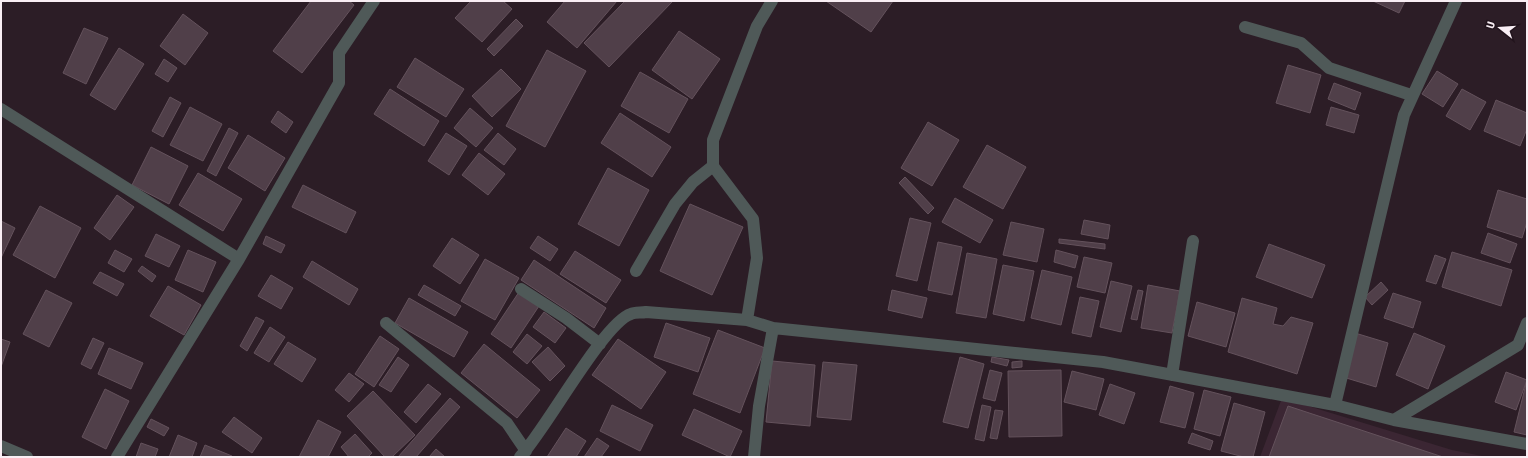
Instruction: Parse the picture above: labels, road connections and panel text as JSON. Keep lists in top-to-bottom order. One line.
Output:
{"north":"left"}
